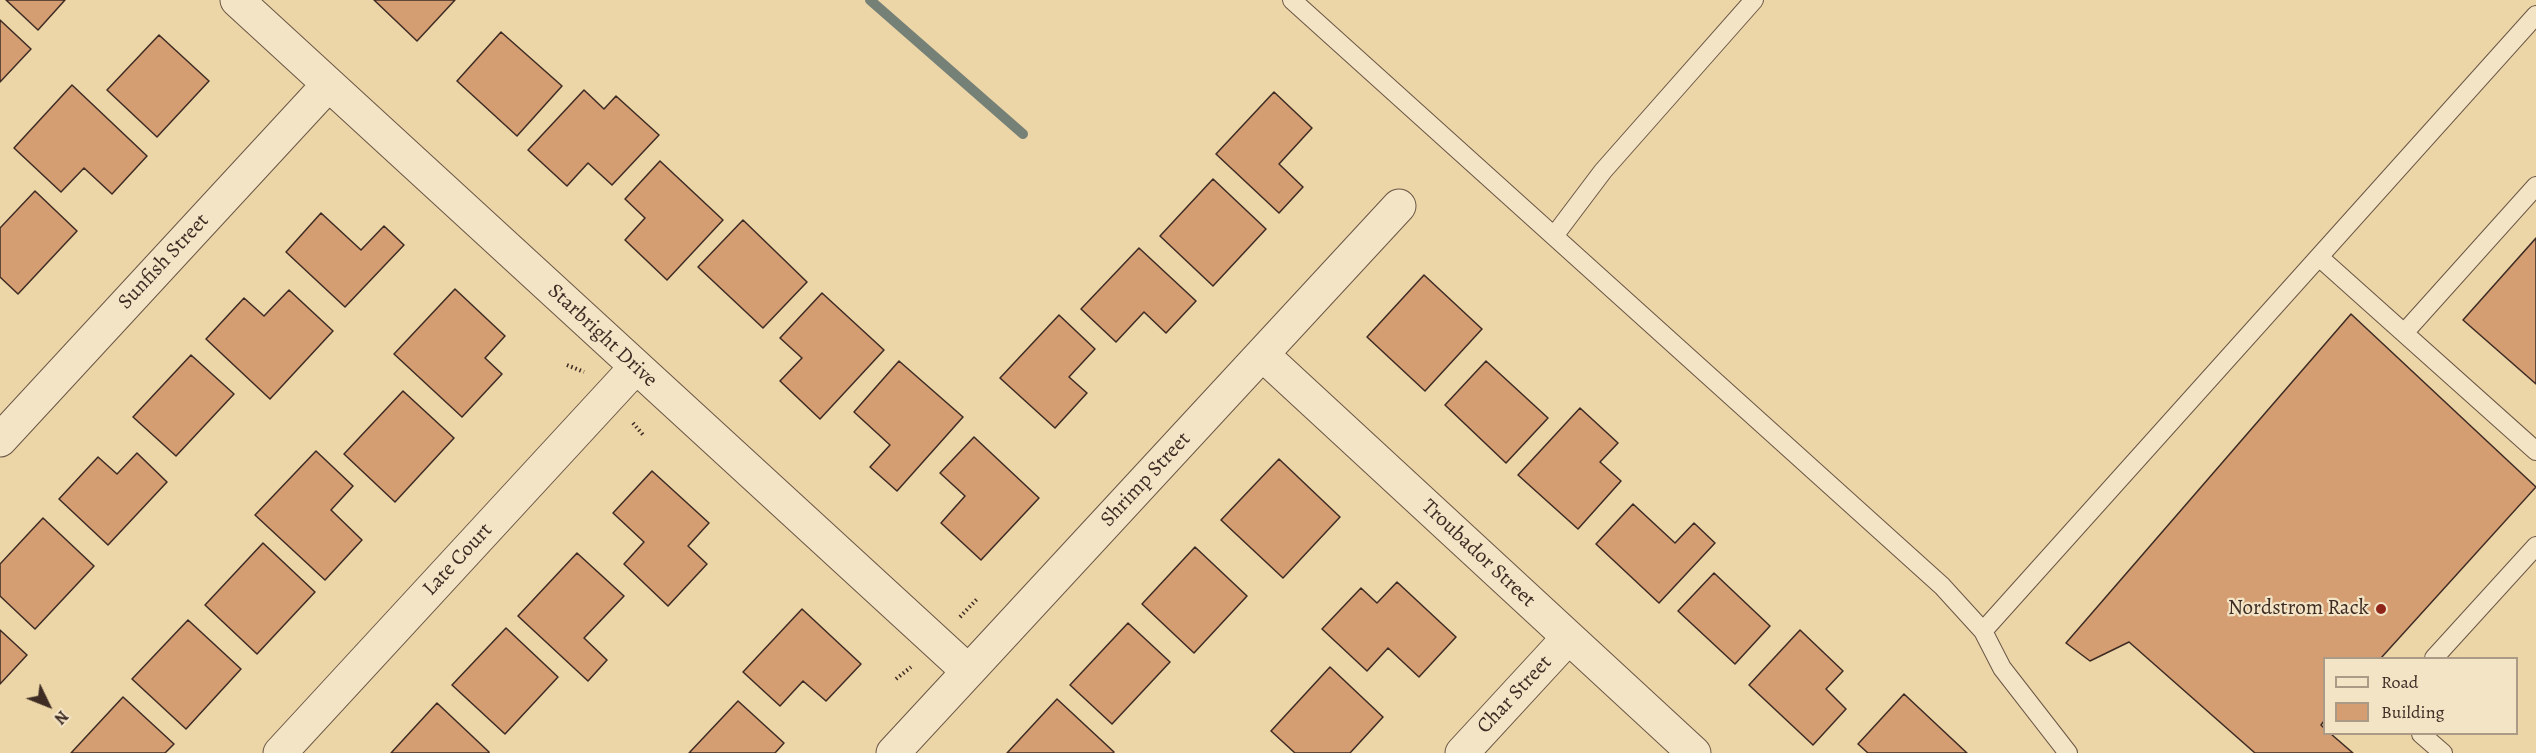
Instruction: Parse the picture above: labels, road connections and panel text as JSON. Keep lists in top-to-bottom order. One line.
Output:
{"streets":{"street":["Sunfish Street","Starbright Drive","Shrimp Street","Troubador Street","Late Court","Char Street"]},"crossings":[["Sunfish Street","Starbright Drive"],["Starbright Drive","Shrimp Street"],["Starbright Drive","Late Court"],["Shrimp Street","Troubador Street"],["Troubador Street","Char Street"]],"places":["Nordstrom Rack"],"legend":["Road","Building"],"north":"bottom right"}
